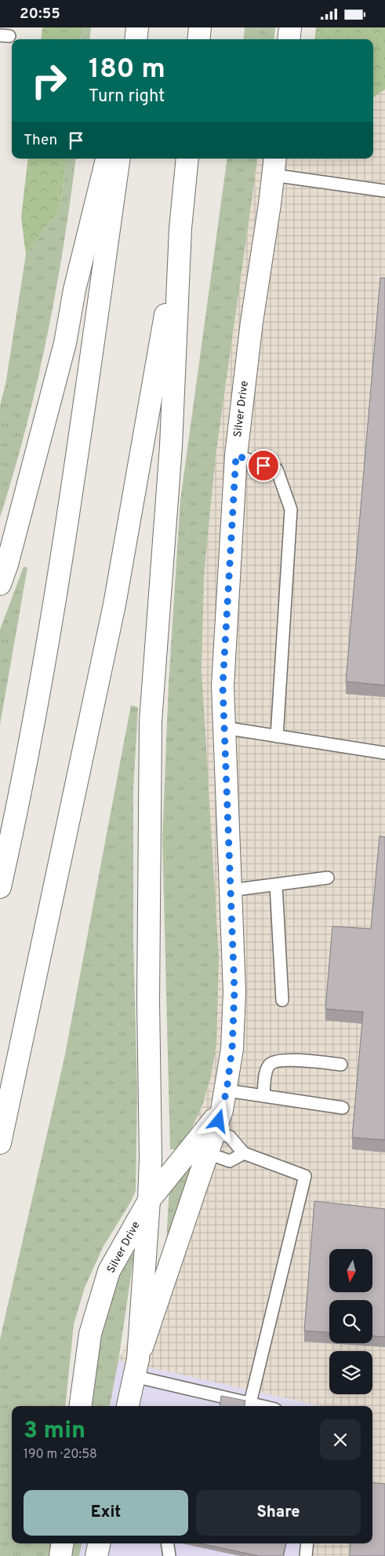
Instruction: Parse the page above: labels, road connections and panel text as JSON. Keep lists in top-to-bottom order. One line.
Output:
{"streets":{"main road":["Silver Drive"]},"north":"bottom","page":{"status":"20:55","turn":["180 m","Turn right"],"then":"Then","heading":["3 min","190 m · 20:58"],"buttons":["Exit","Share"]}}
